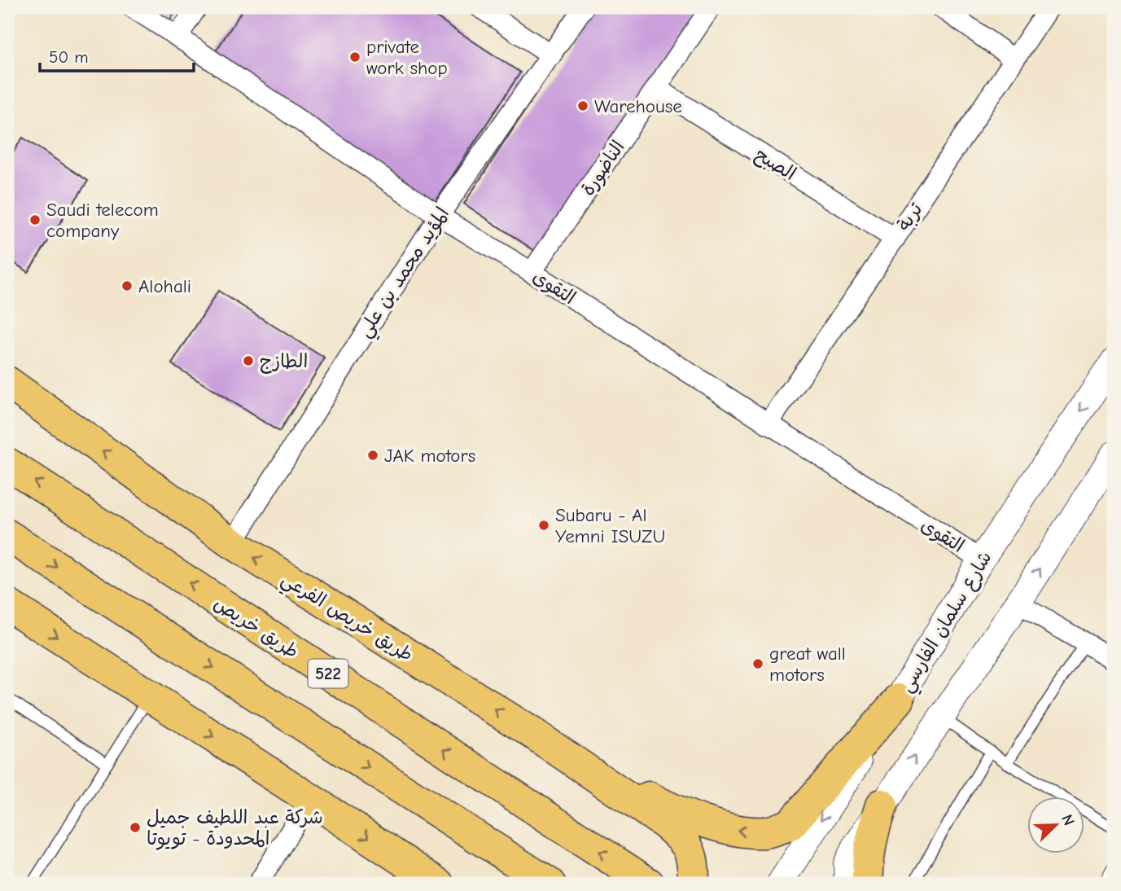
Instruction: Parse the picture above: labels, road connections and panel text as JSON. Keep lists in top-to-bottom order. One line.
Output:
{"streets":{"main road":["طريق خريص الفرعي","طريق خريص","522"],"street":["الصبح","الناضورة","تربة","المؤيد محمد بن علي","التقوى","شارع سلمان الفارسي"]},"crossings":[["الصبح","الناضورة"],["الصبح","تربة"],["الناضورة","التقوى"],["تربة","التقوى"],["المؤيد محمد بن علي","التقوى"],["المؤيد محمد بن علي","طريق خريص الفرعي"],["التقوى","شارع سلمان الفارسي"]],"places":["private work shop","Warehouse","Saudi telecom company","Alohali","الطازج","JAK motors","Subaru - Al Yemni ISUZU","great wall motors","شركة عبد اللطيف جميل المحدودة - تويوتا"],"scale_bar":"50 m","north":"top right"}
